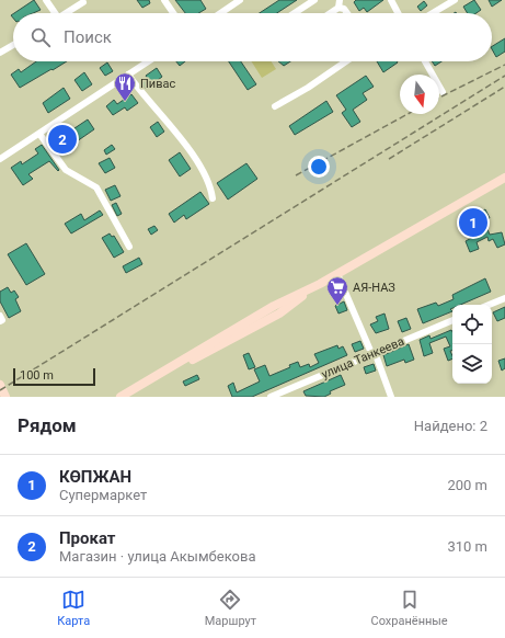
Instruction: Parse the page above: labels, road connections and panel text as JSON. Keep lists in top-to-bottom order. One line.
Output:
{"streets":{"street":["улица Танкеева"]},"places":{"restaurant":["Пивас"],"supermarket":["АЯ-НАЗ"]},"scale_bar":"100 m","north":"bottom","page":{"search":"Поиск","pins":["2","1"],"scale":"100 m","heading":["Рядом","Найдено: 2"],"list":[{"mark":"1","name":"КӨПЖАН","note":"Супермаркет","value":"200 m"},{"mark":"2","name":"Прокат","note":"Магазин · улица Акымбекова","value":"310 m"}],"nav":["Карта","Маршрут","Сохранённые"]}}
